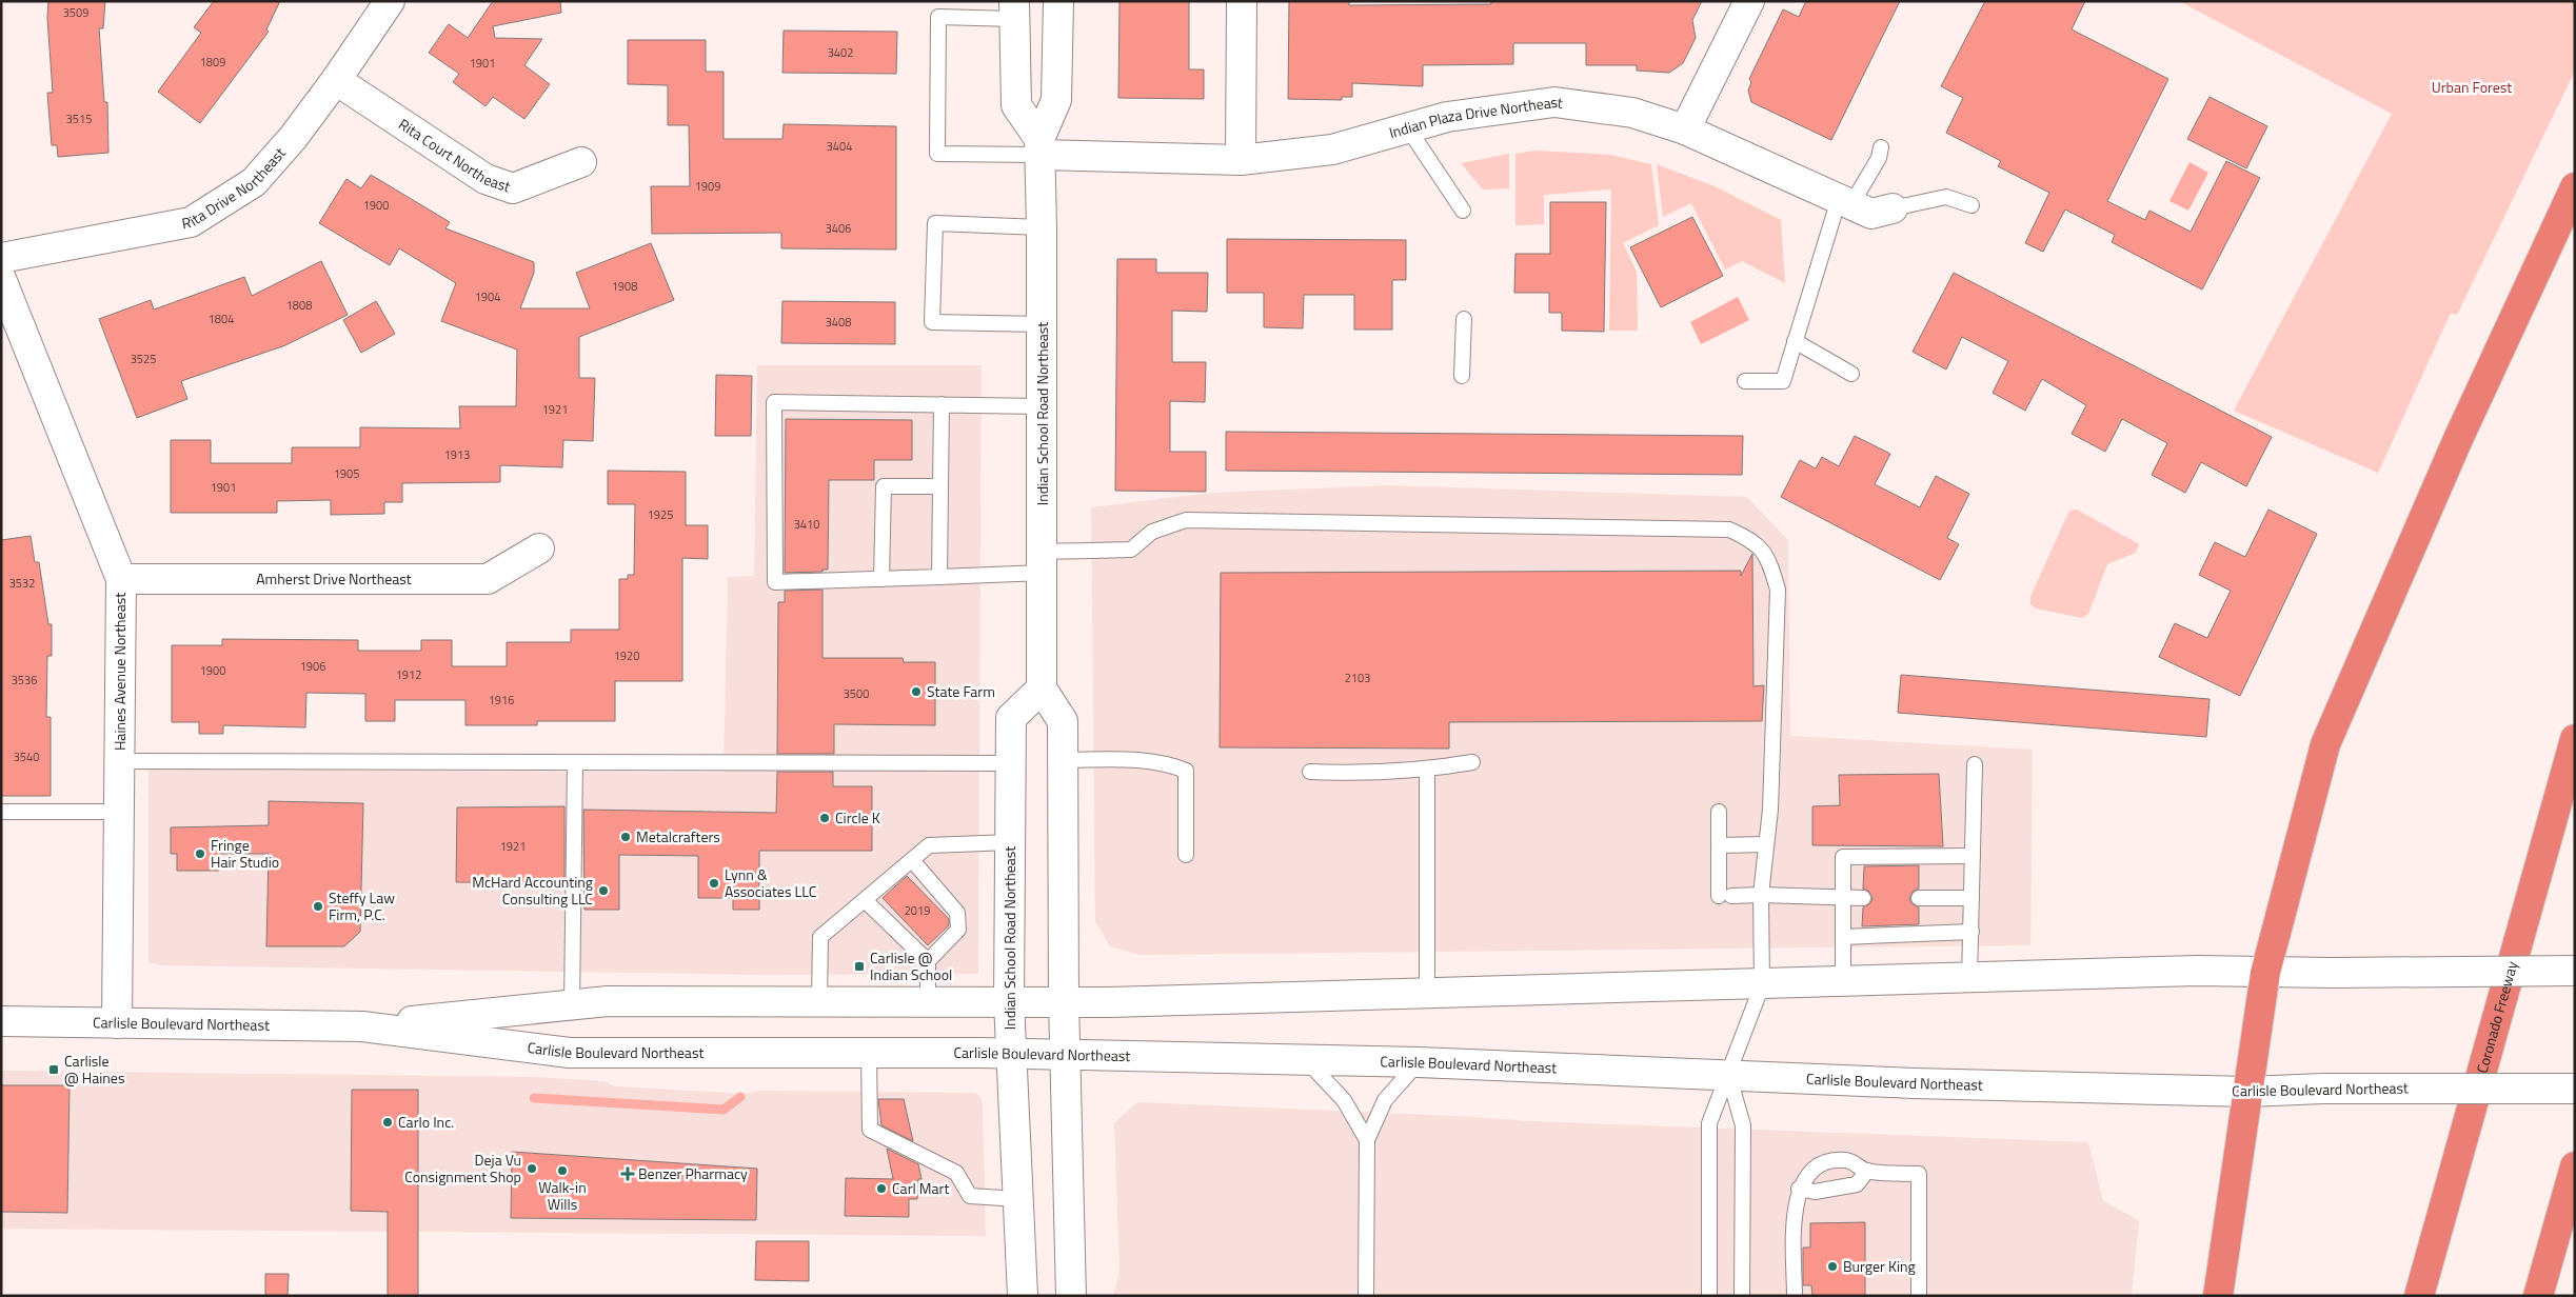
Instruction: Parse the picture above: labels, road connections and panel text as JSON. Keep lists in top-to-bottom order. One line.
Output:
{"streets":{"highway":["Coronado Freeway"],"street":["Indian Plaza Drive Northeast","Rita Court Northeast","Rita Drive Northeast","Indian School Road Northeast","Amherst Drive Northeast","Haines Avenue Northeast","Carlisle Boulevard Northeast"]},"crossings":[["Indian Plaza Drive Northeast","Indian School Road Northeast"],["Rita Court Northeast","Rita Drive Northeast"],["Indian School Road Northeast","Carlisle Boulevard Northeast"],["Amherst Drive Northeast","Haines Avenue Northeast"],["Haines Avenue Northeast","Carlisle Boulevard Northeast"]],"parks":["Urban Forest"],"places":{"other":["State Farm","Circle K","Metalcrafters","Fringe Hair Studio","Lynn & Associates LLC","McHard Accounting Consulting LLC","Steffy Law Firm, P.C.","Carlo Inc.","Deja Vu Consignment Shop","Walk-in Wills","Carl Mart","Burger King"],"transit":["Carlisle @ Indian School","Carlisle @ Haines"],"health":["Benzer Pharmacy"]},"house_numbers":["3509","3402","1809","1901","3515","3404","1909","1900","3406","1908","1904","1808","1804","3408","3525","1921","1913","1905","1901","1925","3410","3532","1920","1906","1900","1912","2103","3536","3500","1916","3540","1921","2019"]}
